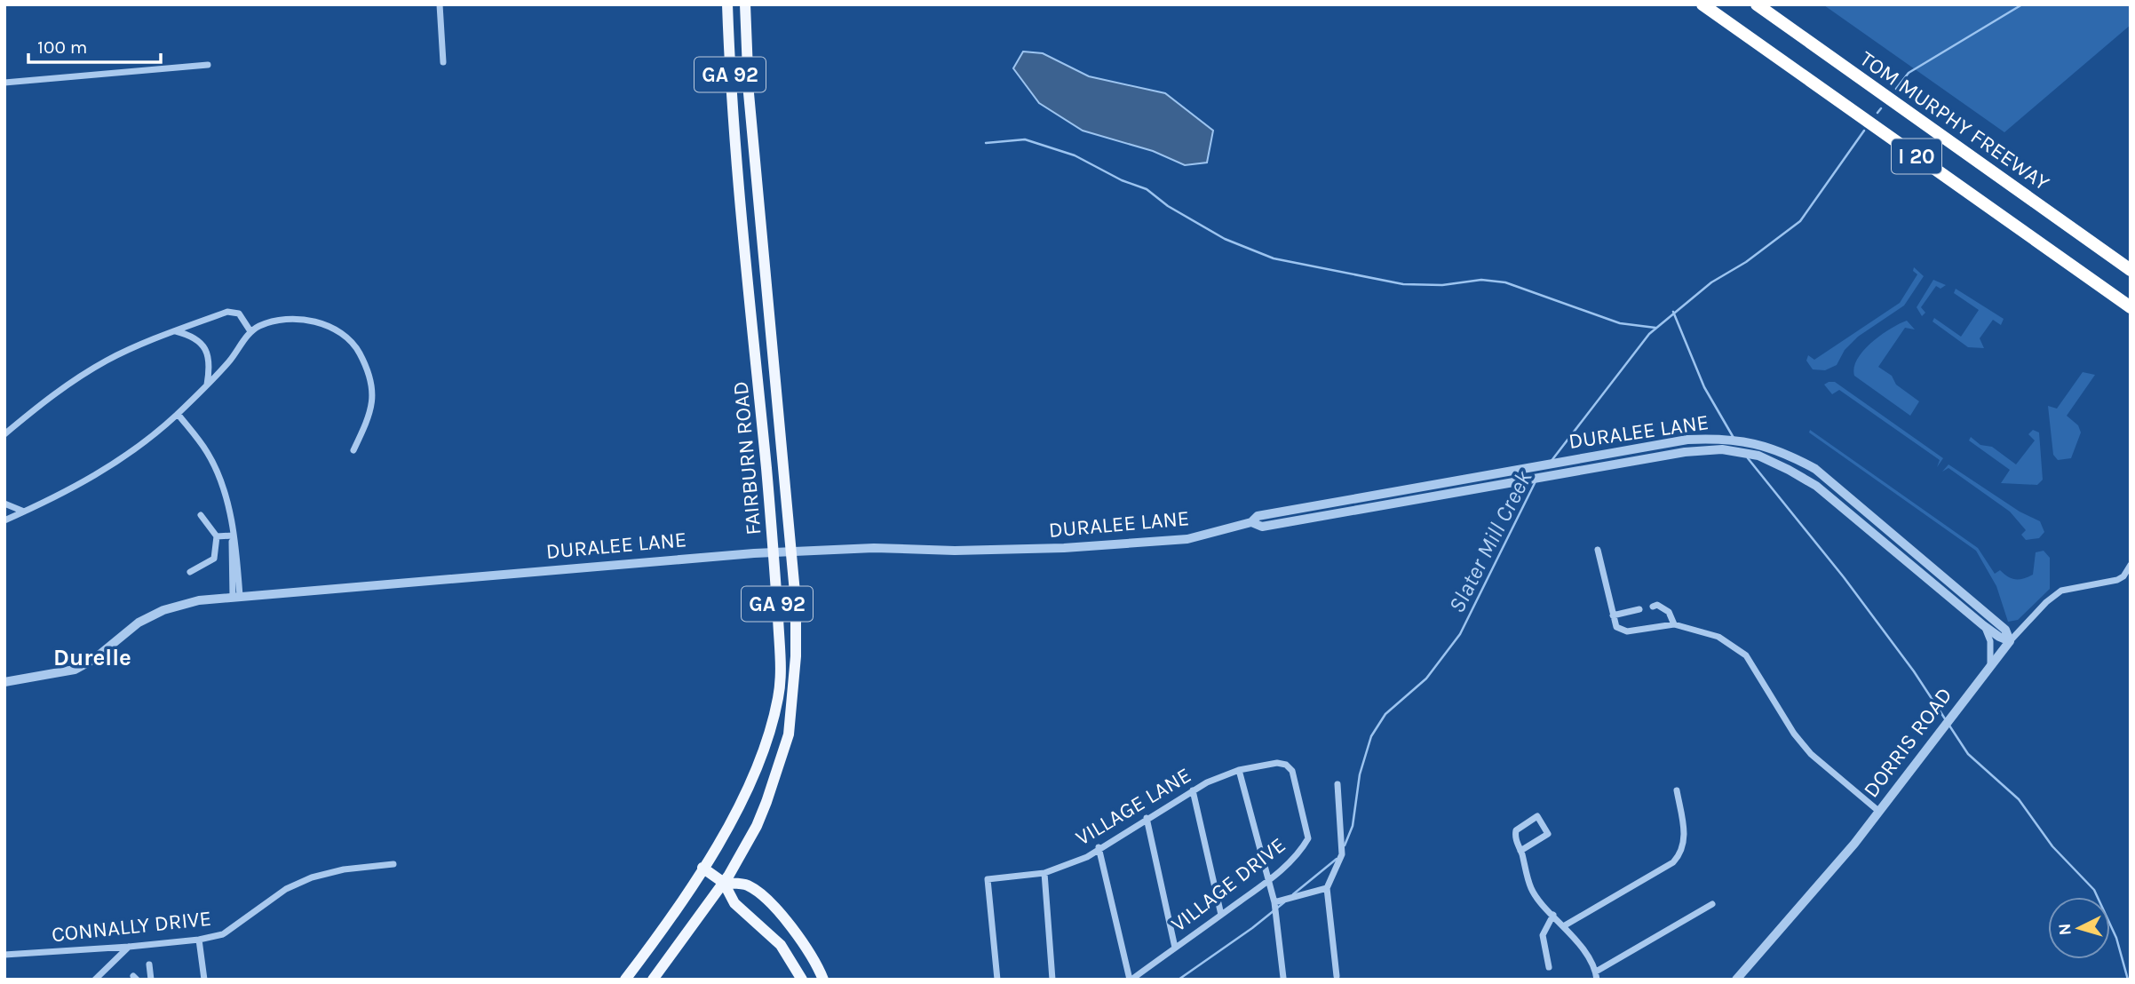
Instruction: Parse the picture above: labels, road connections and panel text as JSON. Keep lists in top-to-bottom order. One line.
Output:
{"streets":{"highway":["TOM MURPHY FREEWAY","I 20"],"main road":["GA 92","FAIRBURN ROAD"],"street":["DURALEE LANE","DORRIS ROAD","VILLAGE LANE","VILLAGE DRIVE","CONNALLY DRIVE"]},"crossings":[["GA 92","FAIRBURN ROAD"],["DURALEE LANE","FAIRBURN ROAD"],["DURALEE LANE","DORRIS ROAD"],["VILLAGE LANE","VILLAGE DRIVE"]],"districts":["Durelle"],"water":["Slater Mill Creek"],"scale_bar":"100 m","north":"left"}
